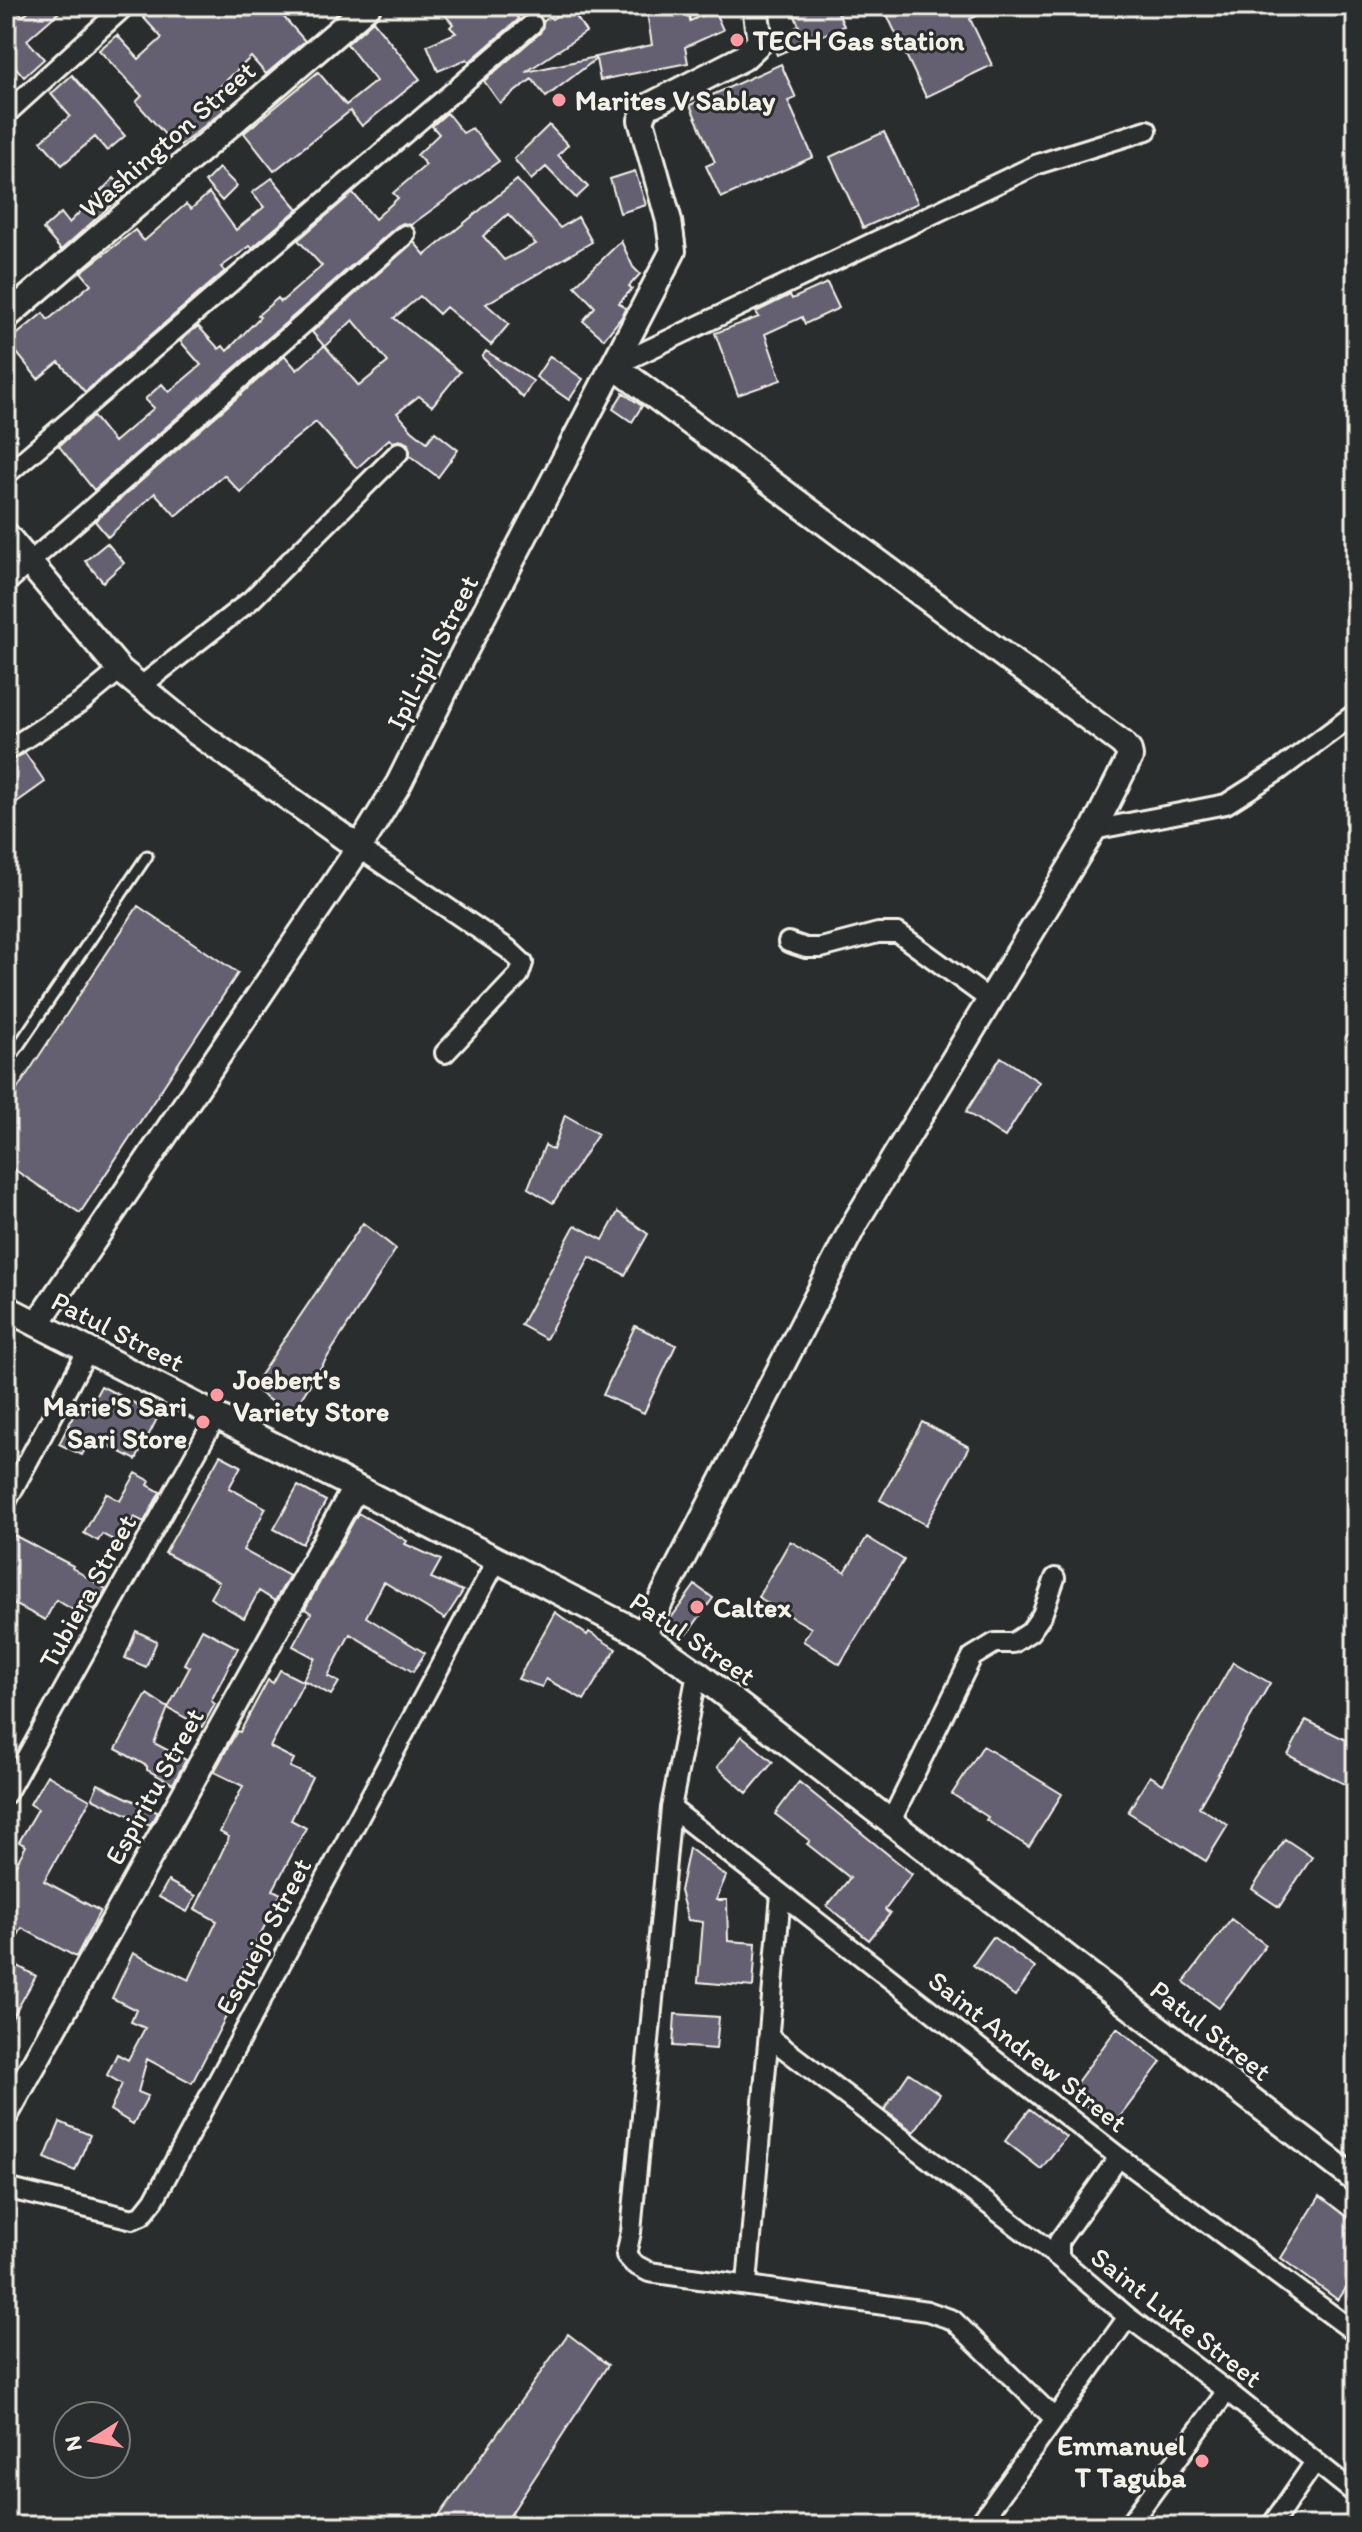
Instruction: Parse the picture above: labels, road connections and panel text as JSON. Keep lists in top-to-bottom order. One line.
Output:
{"streets":{"street":["Washington Street","Ipil-ipil Street","Patul Street","Tubiera Street","Espiritu Street","Esquejo Street","Saint Andrew Street","Saint Luke Street"]},"crossings":[["Ipil-ipil Street","Patul Street"],["Patul Street","Tubiera Street"],["Patul Street","Espiritu Street"],["Patul Street","Esquejo Street"],["Saint Andrew Street","Saint Luke Street"]],"places":["TECH Gas station","Marites V Sablay","Joebert's Variety Store","Marie'S Sari Sari Store","Caltex","Emmanuel T Taguba"],"north":"left"}
